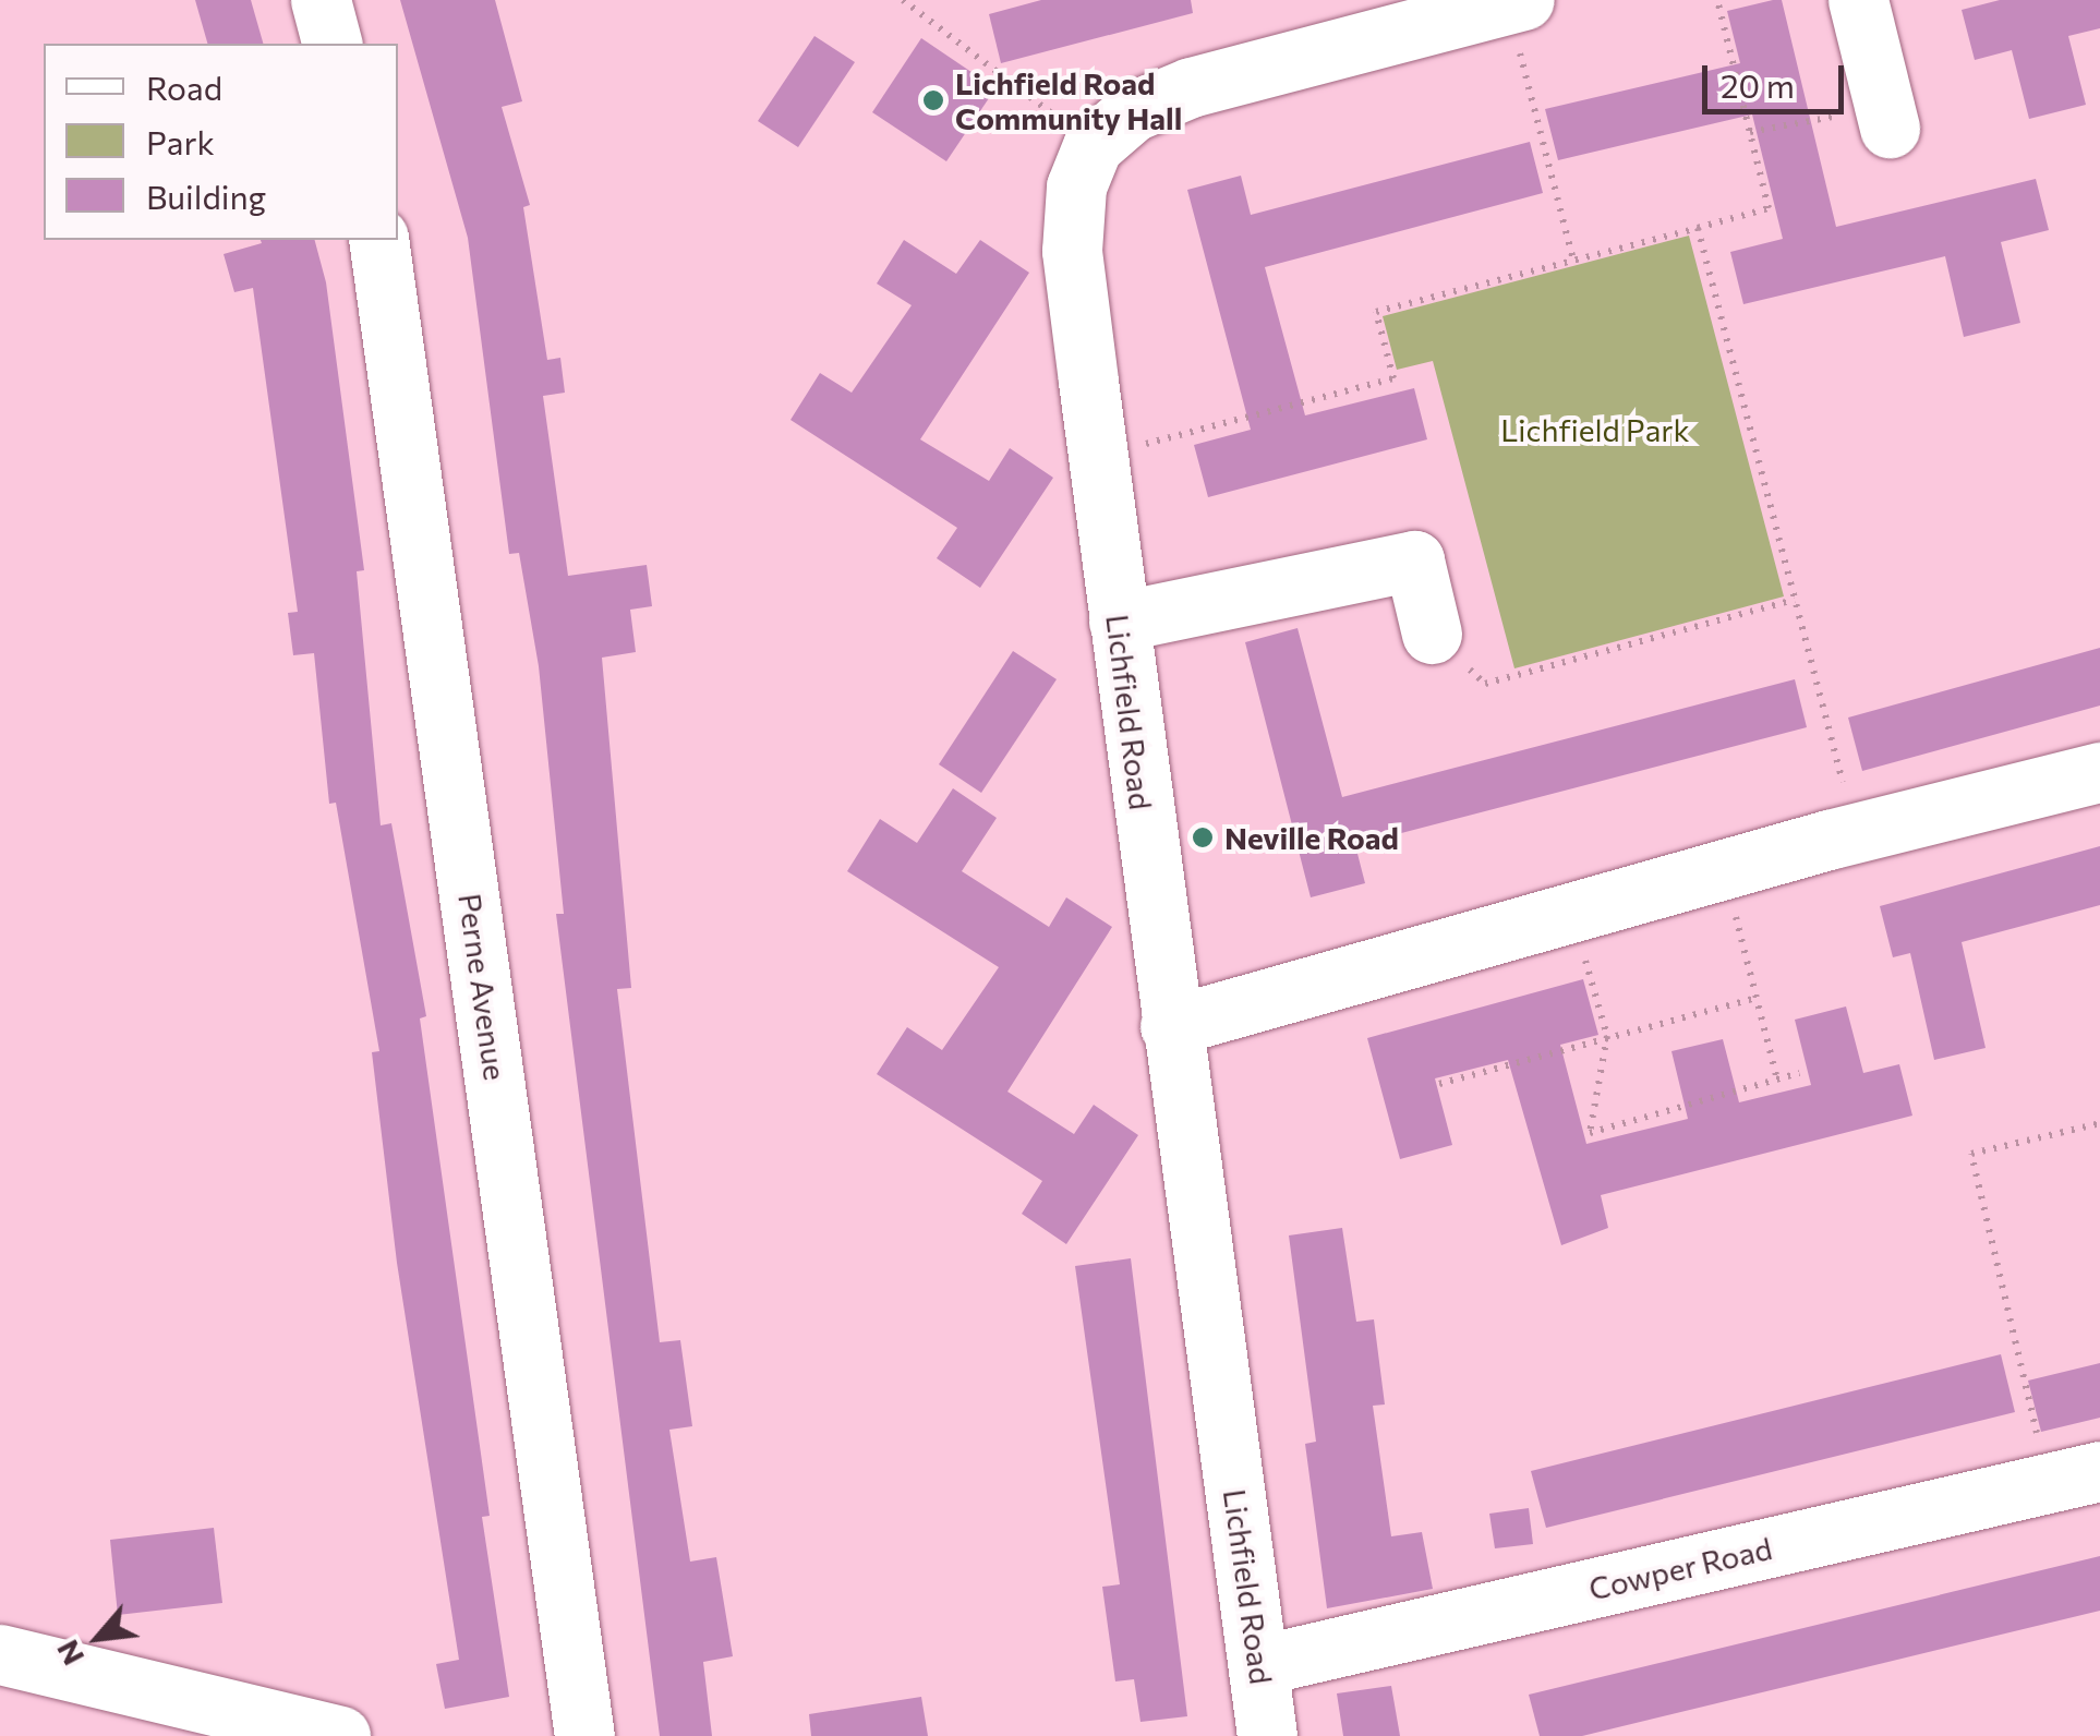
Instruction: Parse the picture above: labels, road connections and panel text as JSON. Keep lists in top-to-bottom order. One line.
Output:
{"streets":{"street":["Lichfield Road","Perne Avenue","Cowper Road"]},"crossings":[["Lichfield Road","Cowper Road"]],"parks":["Lichfield Park"],"places":["Lichfield Road Community Hall","Neville Road"],"legend":["Road","Park","Building"],"scale_bar":"20 m","north":"bottom left"}
